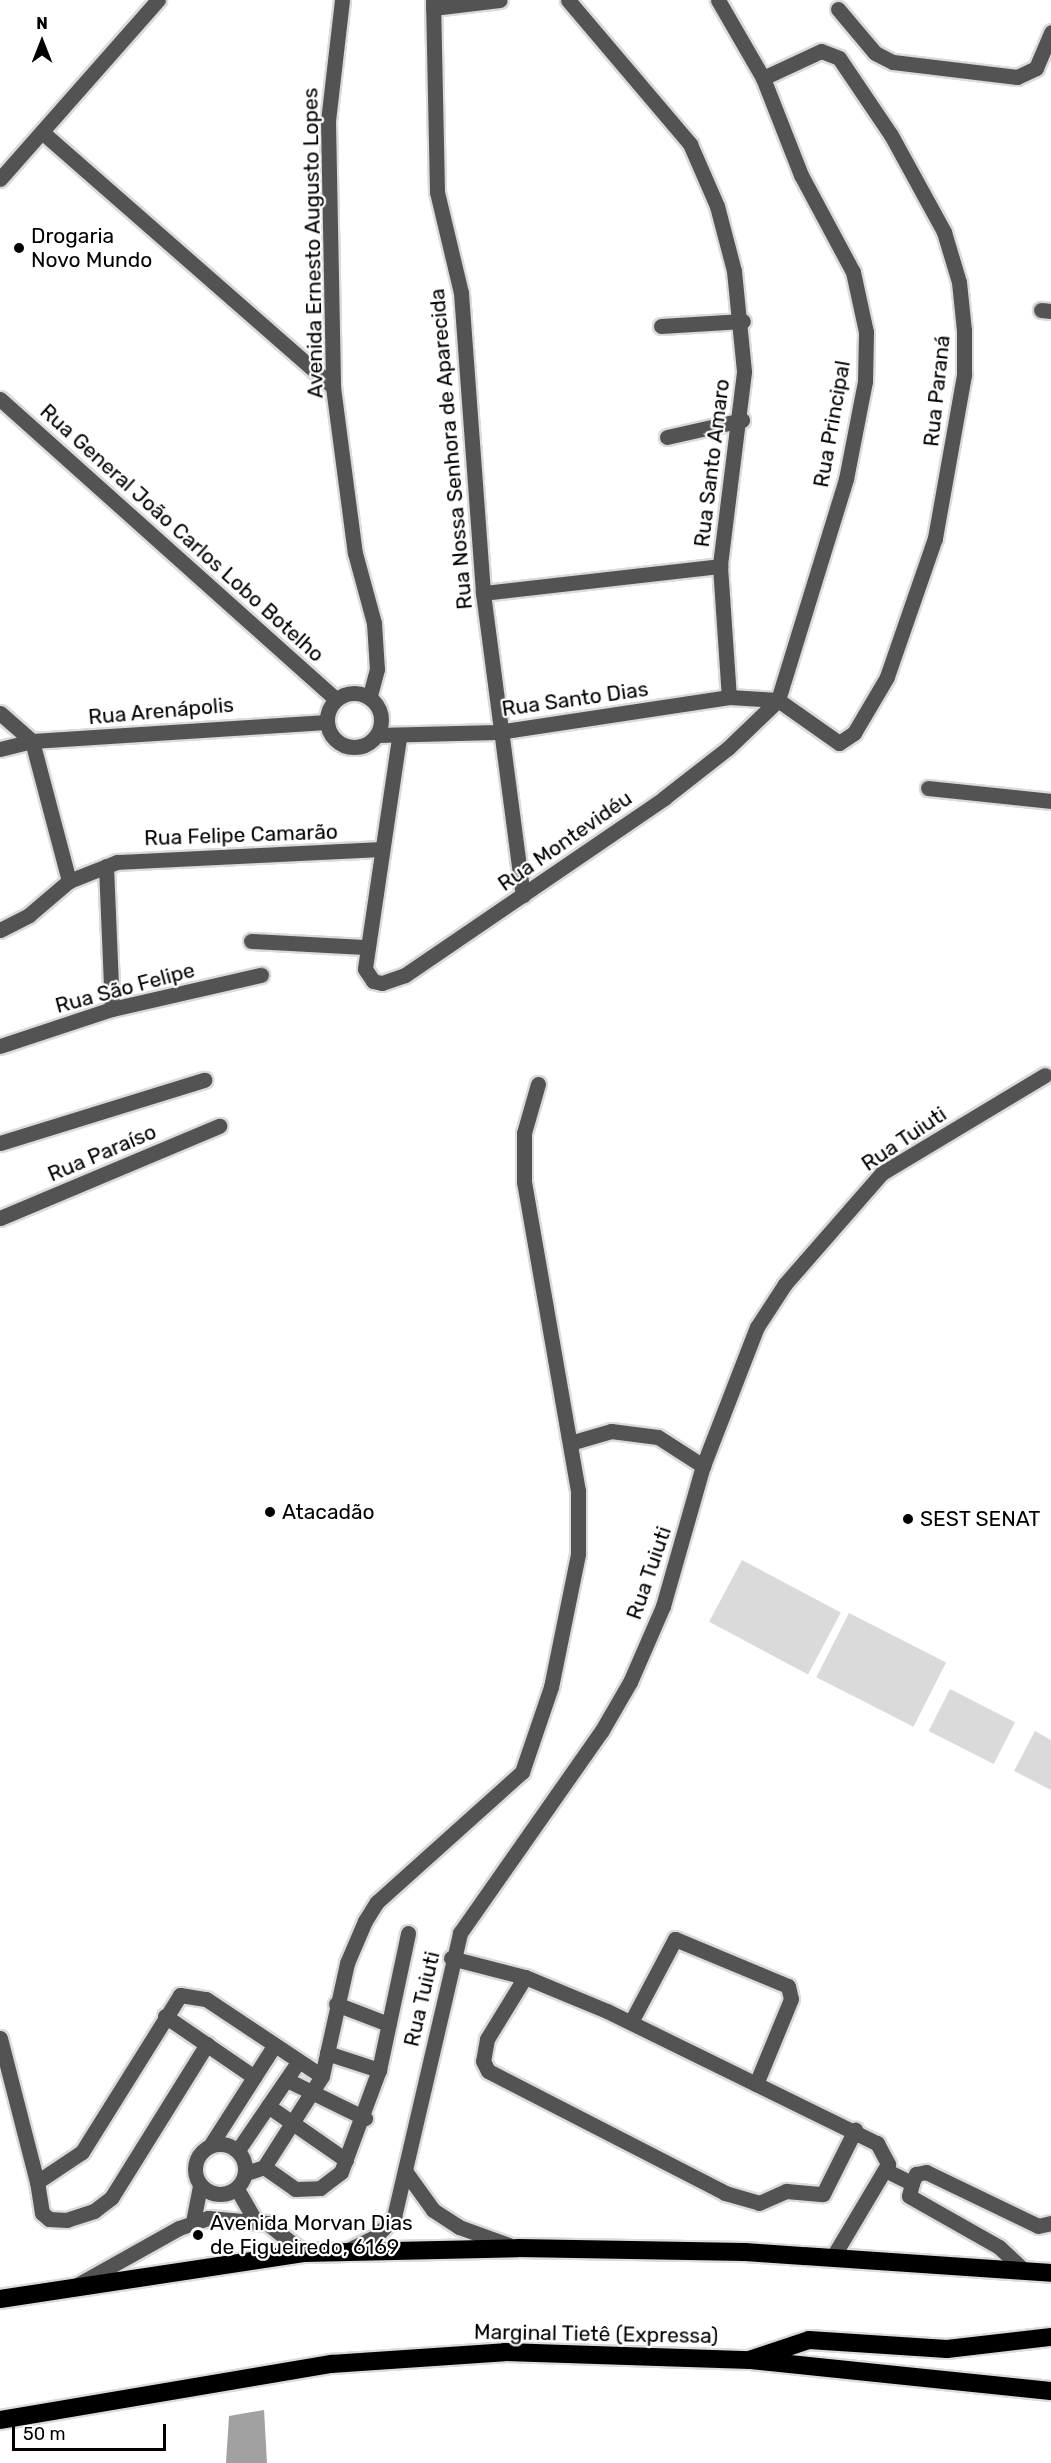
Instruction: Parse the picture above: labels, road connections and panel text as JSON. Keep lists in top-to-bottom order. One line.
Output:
{"streets":{"highway":["Marginal Tietê (Expressa)"],"street":["Avenida Ernesto Augusto Lopes","Rua Paraná","Rua Principal","Rua Nossa Senhora de Aparecida","Rua Santo Amaro","Rua General João Carlos Lobo Botelho","Rua Santo Dias","Rua Arenápolis","Rua Felipe Camarão","Rua Montevidéu","Rua São Felipe","Rua Tuiuti","Rua Paraíso"]},"crossings":[["Avenida Ernesto Augusto Lopes","Rua General João Carlos Lobo Botelho"],["Avenida Ernesto Augusto Lopes","Rua Santo Dias"],["Avenida Ernesto Augusto Lopes","Rua Arenápolis"],["Rua Paraná","Rua Principal"],["Rua Paraná","Rua Santo Dias"],["Rua Paraná","Rua Montevidéu"],["Rua Principal","Rua Santo Dias"],["Rua Principal","Rua Montevidéu"],["Rua Nossa Senhora de Aparecida","Rua Santo Dias"],["Rua Nossa Senhora de Aparecida","Rua Montevidéu"],["Rua Santo Amaro","Rua Santo Dias"],["Rua General João Carlos Lobo Botelho","Rua Santo Dias"],["Rua General João Carlos Lobo Botelho","Rua Arenápolis"],["Rua Santo Dias","Rua Arenápolis"],["Rua Santo Dias","Rua Montevidéu"]],"places":["Drogaria Novo Mundo","Atacadão","SEST SENAT","Avenida Morvan Dias de Figueiredo, 6169"],"scale_bar":"50 m","north":"top"}
